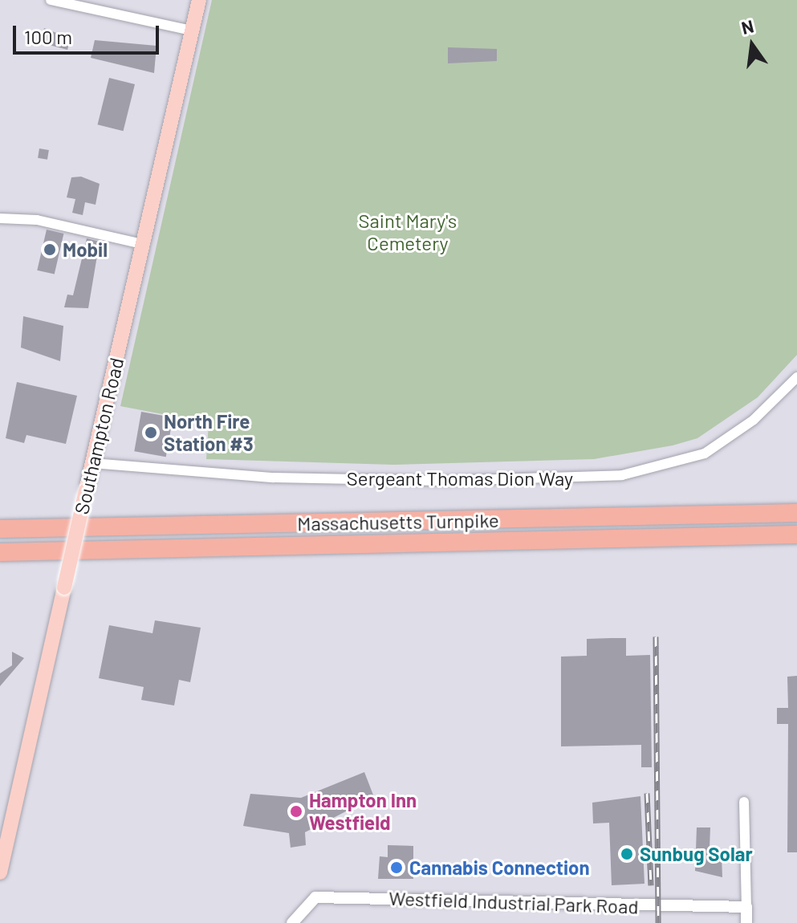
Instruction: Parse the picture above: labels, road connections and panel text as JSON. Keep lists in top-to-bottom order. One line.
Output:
{"streets":{"highway":["Massachusetts Turnpike"],"main road":["Southampton Road"],"street":["Sergeant Thomas Dion Way","Westfield Industrial Park Road"]},"crossings":[["Southampton Road","Sergeant Thomas Dion Way"]],"parks":["Saint Mary's Cemetery"],"places":["Mobil","North Fire Station #3","Hampton Inn Westfield","Sunbug Solar","Cannabis Connection"],"scale_bar":"100 m","north":"top"}
